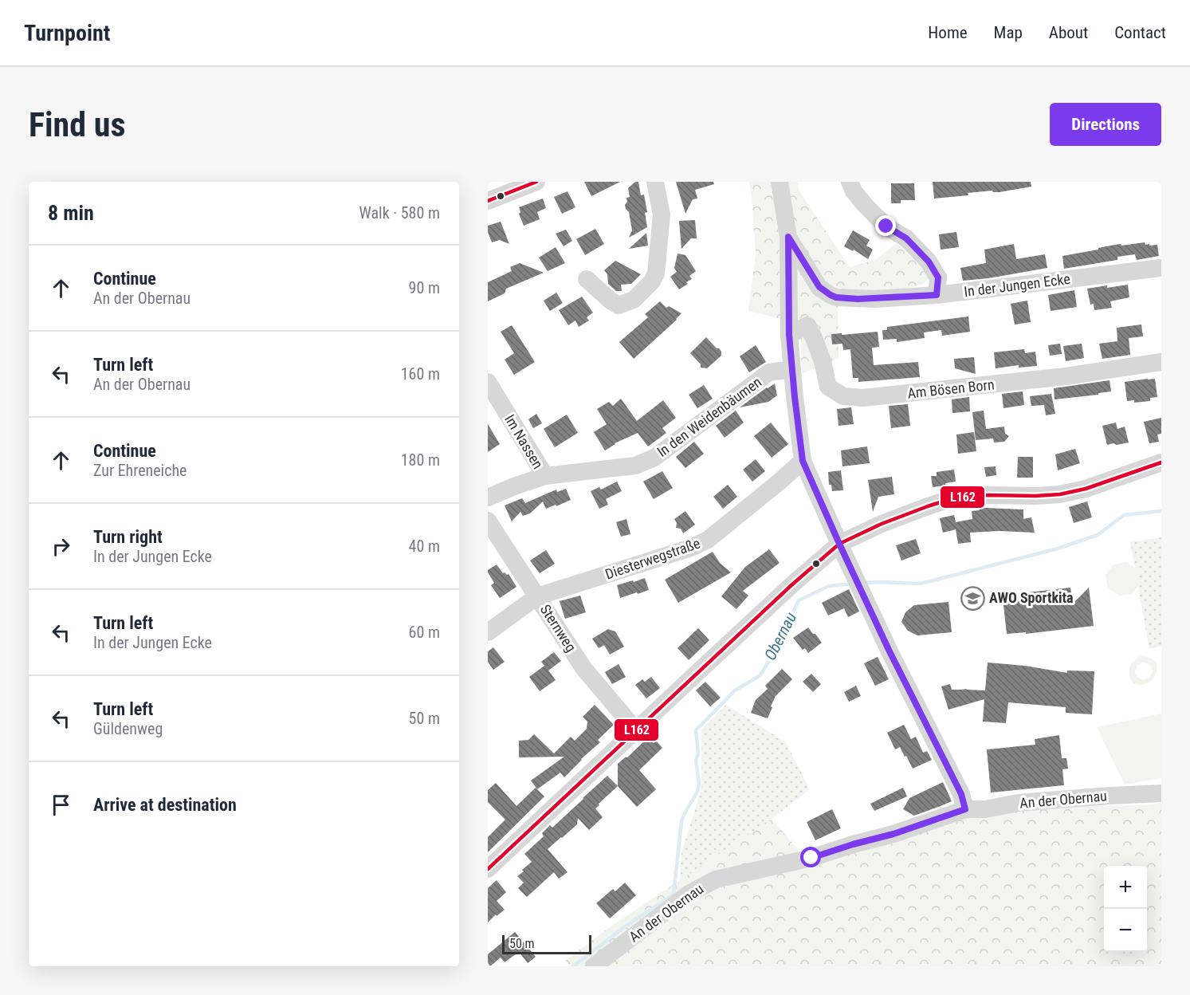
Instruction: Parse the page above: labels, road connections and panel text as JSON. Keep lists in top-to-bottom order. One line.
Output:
{"streets":{"street":["In der Jungen Ecke","Am Bösen Born","In den Weidenbäumen","Im Nassen","Diesterwegstraße","Sternweg","An der Obernau"]},"crossings":[["In den Weidenbäumen","Im Nassen"],["Diesterwegstraße","Sternweg"]],"water":["Obernau"],"places":{"school or university":["AWO Sportkita"]},"lines":["transit line L162"],"scale_bar":"50 m","page":{"header":"Turnpoint","nav":["Home","Map","About","Contact"],"buttons":"Directions","title":"Find us","heading":["8 min","Walk · 580 m"],"list":[["Continue","An der Obernau","90 m"],["Turn left","An der Obernau","160 m"],["Continue","Zur Ehreneiche","180 m"],["Turn right","In der Jungen Ecke","40 m"],["Turn left","In der Jungen Ecke","60 m"],["Turn left","Güldenweg","50 m"],"Arrive at destination"],"map_buttons":["+","−"],"scale":"50 m"}}
